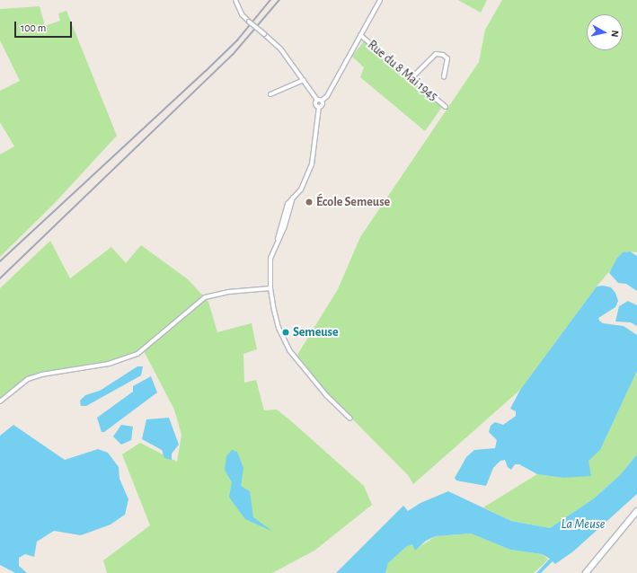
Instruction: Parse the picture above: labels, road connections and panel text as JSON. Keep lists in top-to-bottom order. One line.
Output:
{"streets":{"street":["Rue du 8 Mai 1945"]},"water":["La Meuse"],"places":["École Semeuse","Semeuse"],"scale_bar":"100 m","north":"right"}
